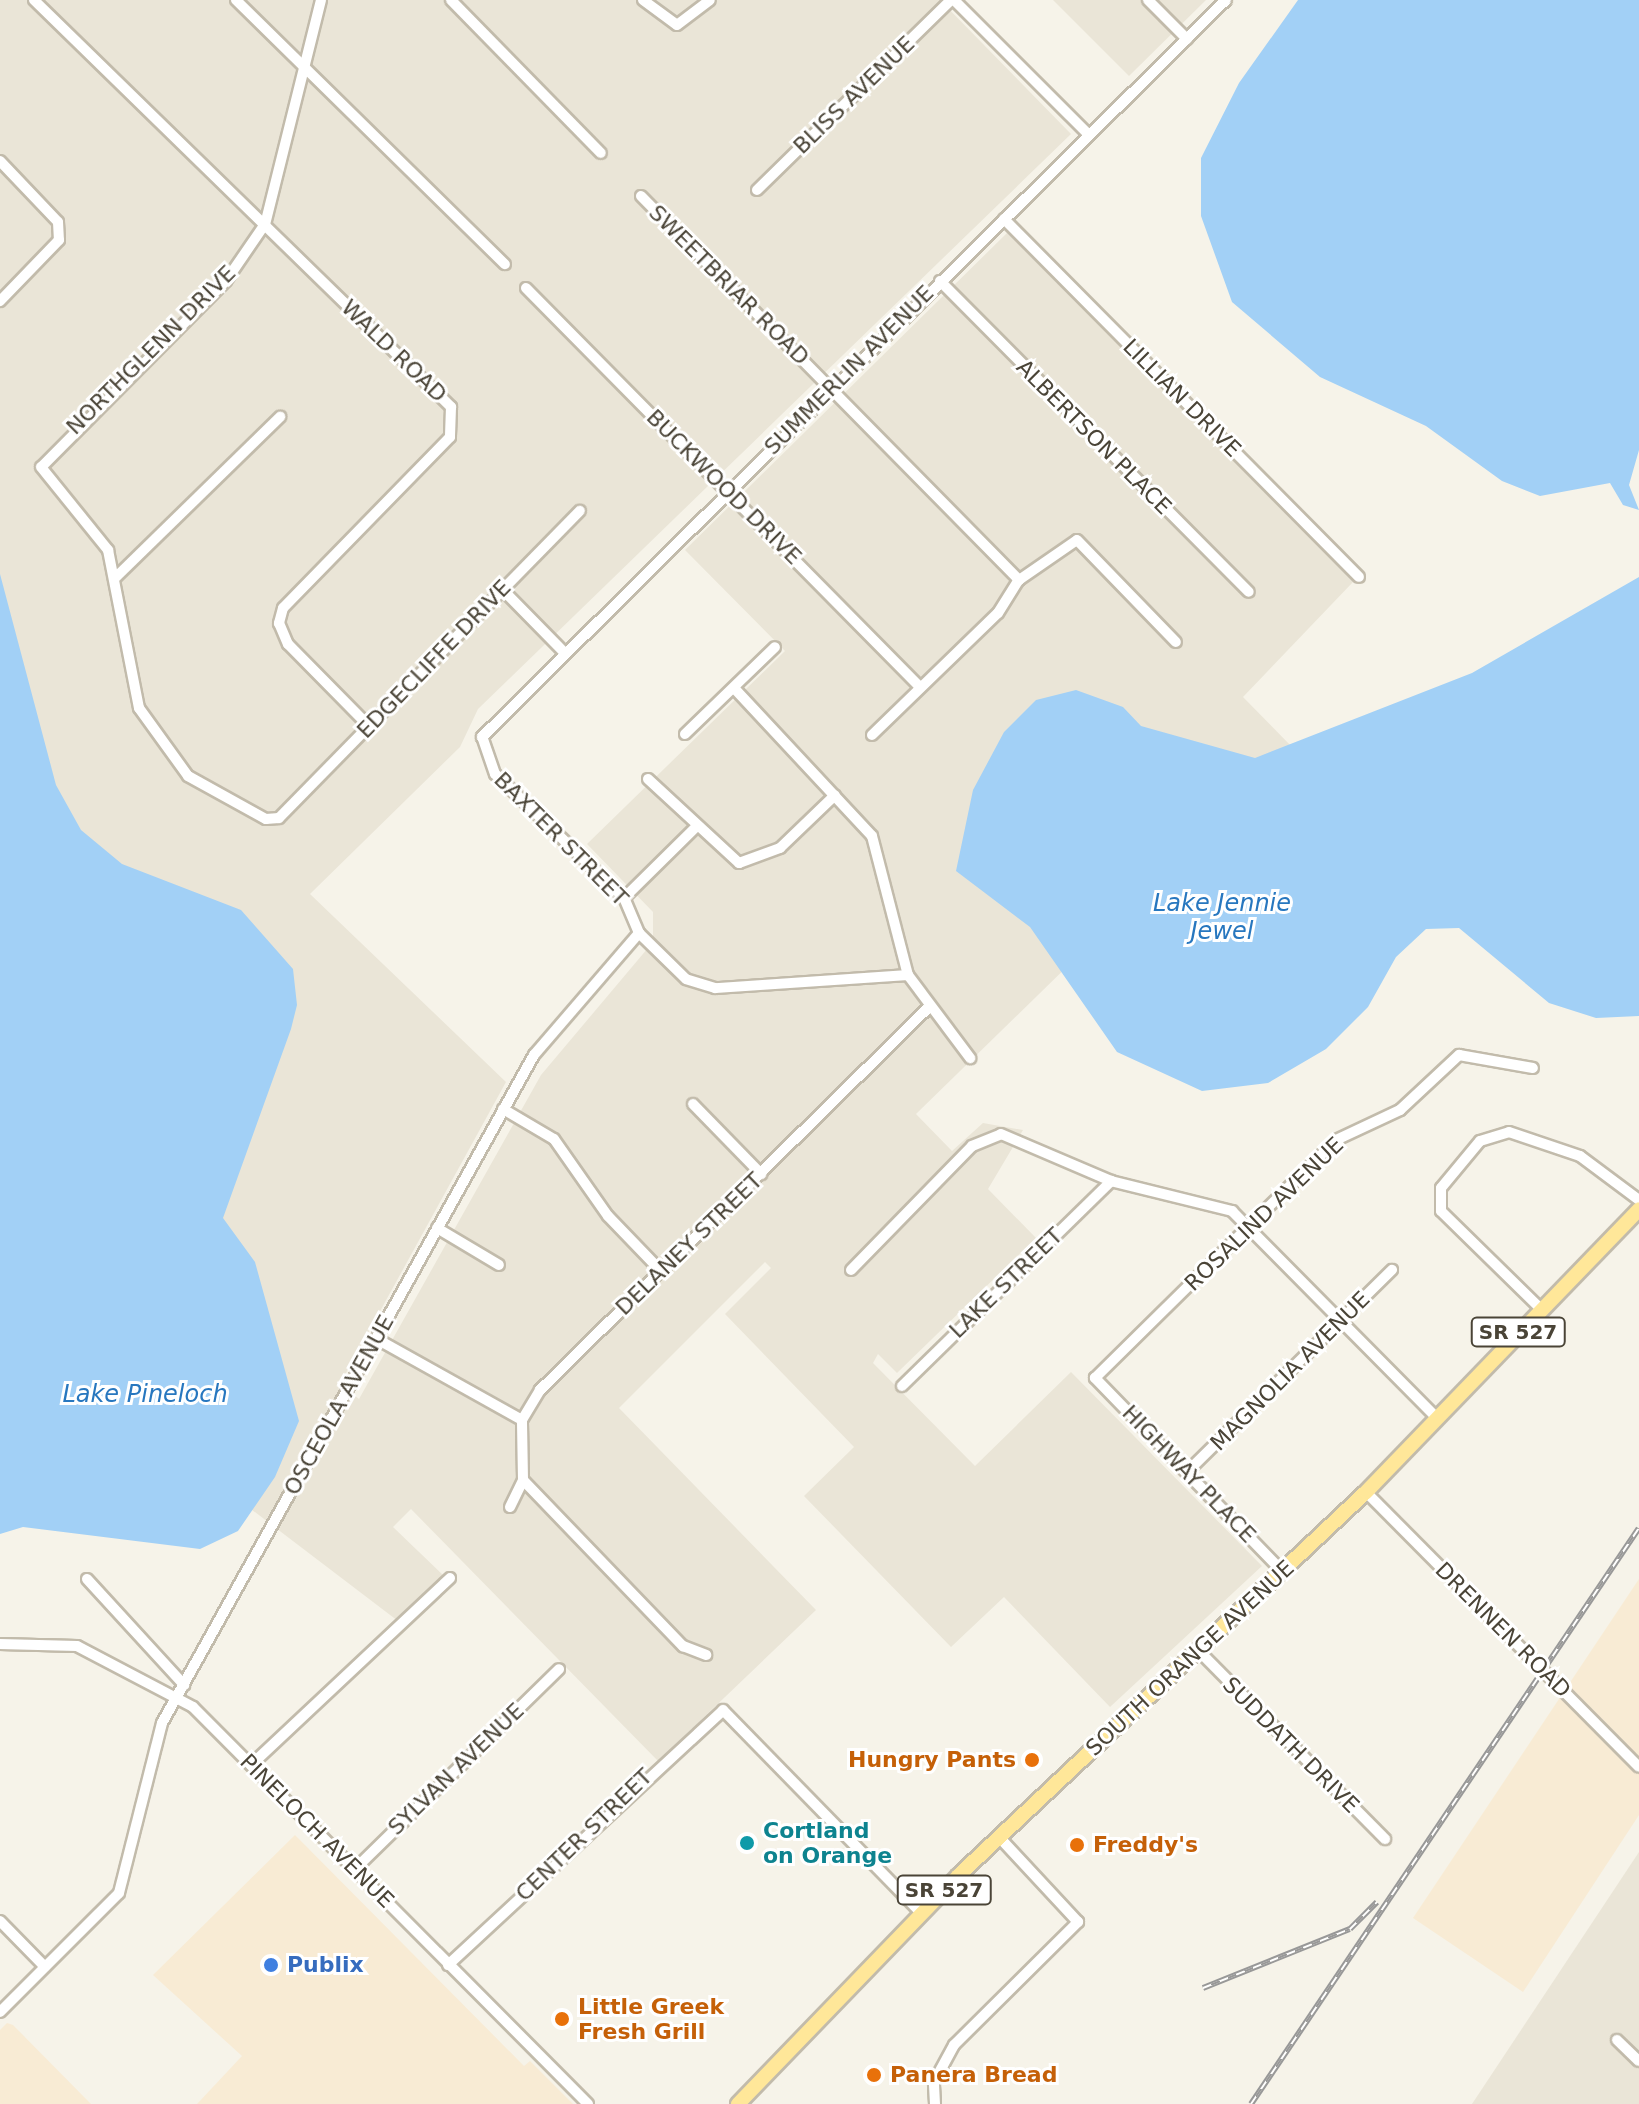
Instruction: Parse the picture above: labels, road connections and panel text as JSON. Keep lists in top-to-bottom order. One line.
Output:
{"streets":{"main road":["SR 527","SOUTH ORANGE AVENUE"],"street":["BLISS AVENUE","SWEETBRIAR ROAD","NORTHGLENN DRIVE","WALD ROAD","SUMMERLIN AVENUE","LILLIAN DRIVE","ALBERTSON PLACE","BUCKWOOD DRIVE","EDGECLIFFE DRIVE","BAXTER STREET","ROSALIND AVENUE","DELANEY STREET","LAKE STREET","MAGNOLIA AVENUE","OSCEOLA AVENUE","HIGHWAY PLACE","DRENNEN ROAD","SUDDATH DRIVE","SYLVAN AVENUE","PINELOCH AVENUE","CENTER STREET"]},"crossings":[["SWEETBRIAR ROAD","SUMMERLIN AVENUE"],["NORTHGLENN DRIVE","WALD ROAD"],["NORTHGLENN DRIVE","EDGECLIFFE DRIVE"],["WALD ROAD","EDGECLIFFE DRIVE"],["SUMMERLIN AVENUE","LILLIAN DRIVE"],["SUMMERLIN AVENUE","ALBERTSON PLACE"],["SUMMERLIN AVENUE","BUCKWOOD DRIVE"],["SUMMERLIN AVENUE","BAXTER STREET"],["BAXTER STREET","OSCEOLA AVENUE"],["ROSALIND AVENUE","HIGHWAY PLACE"],["MAGNOLIA AVENUE","HIGHWAY PLACE"],["OSCEOLA AVENUE","PINELOCH AVENUE"],["HIGHWAY PLACE","SOUTH ORANGE AVENUE"],["DRENNEN ROAD","SOUTH ORANGE AVENUE"],["SOUTH ORANGE AVENUE","SUDDATH DRIVE"],["SOUTH ORANGE AVENUE","CENTER STREET"],["SYLVAN AVENUE","PINELOCH AVENUE"],["PINELOCH AVENUE","CENTER STREET"]],"water":["Lake Jennie Jewel","Lake Pineloch"],"places":["Hungry Pants","Cortland on Orange","Freddy's","Publix","Little Greek Fresh Grill","Panera Bread"]}
